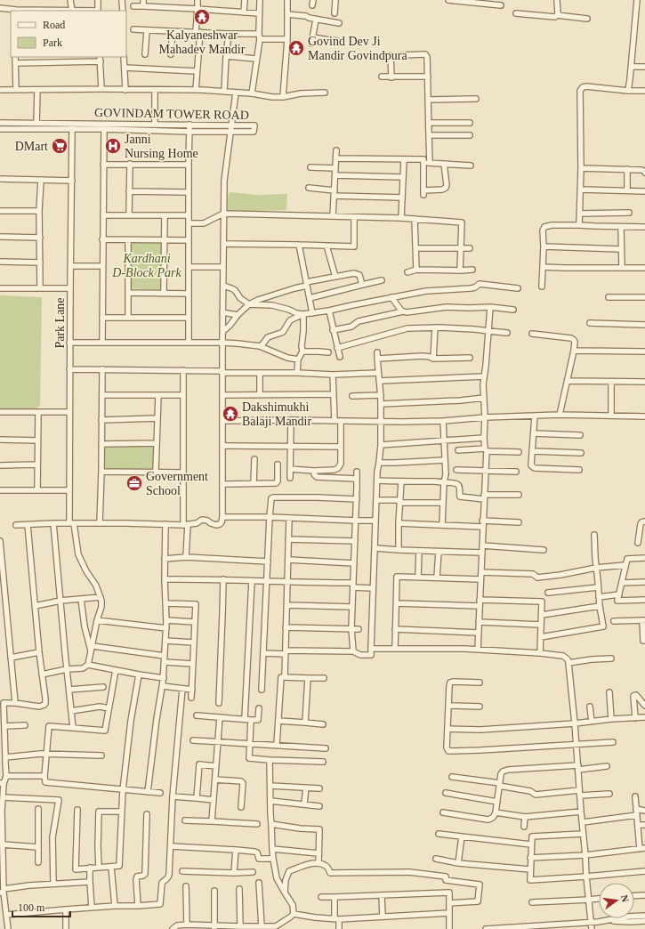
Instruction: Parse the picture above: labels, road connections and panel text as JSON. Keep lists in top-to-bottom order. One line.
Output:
{"streets":{"street":["GOVINDAM TOWER ROAD","Park Lane"]},"crossings":[["GOVINDAM TOWER ROAD","Park Lane"]],"parks":["Kardhani D-Block Park"],"places":{"temple":["Kalyaneshwar Mahadev Mandir","Govind Dev Ji Mandir Govindpura","Dakshimukhi Balaji Mandir"],"supermarket":["DMart"],"hospital":["Janni Nursing Home"],"office":["Government School"]},"legend":["Road","Park"],"scale_bar":"100 m","north":"right"}
